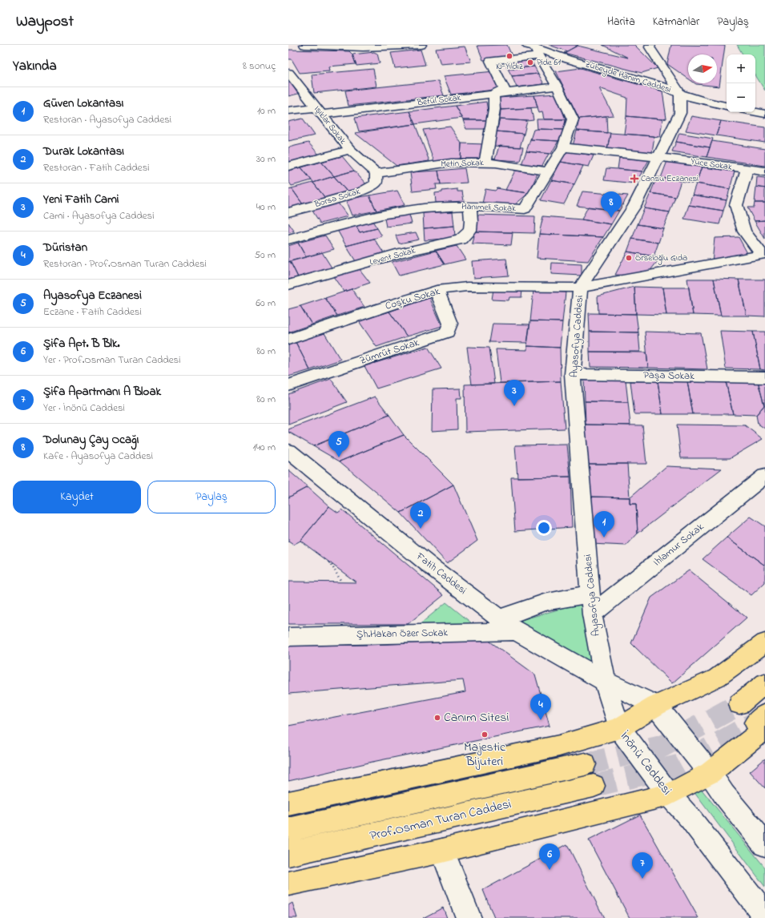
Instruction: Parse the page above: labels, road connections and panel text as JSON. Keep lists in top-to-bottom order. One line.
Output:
{"streets":{"main road":["Prof.Osman Turan Caddesi"],"street":["Zübeyde Hanım Caddesi","Betül Sokak","Işıklar Sokak","Metin Sokak","Yüce Sokak","Borsa Sokak","Hanımeli Sokak","Levent Sokak","Coşku Sokak","Ayasofya Caddesi","Zümrüt Sokak","Paşa Sokak","Ihlamur Sokak","Fatih Caddesi","Şh.Hakan Özer Sokak","İnönü Caddesi"]},"crossings":[["Zübeyde Hanım Caddesi","Hanımeli Sokak"],["Zübeyde Hanım Caddesi","Ayasofya Caddesi"],["Betül Sokak","Işıklar Sokak"],["Betül Sokak","Hanımeli Sokak"],["Işıklar Sokak","Metin Sokak"],["Işıklar Sokak","Borsa Sokak"],["Metin Sokak","Borsa Sokak"],["Metin Sokak","Hanımeli Sokak"],["Yüce Sokak","Ayasofya Caddesi"],["Hanımeli Sokak","Levent Sokak"],["Coşku Sokak","Ayasofya Caddesi"],["Coşku Sokak","Zümrüt Sokak"],["Ayasofya Caddesi","Paşa Sokak"],["Ayasofya Caddesi","Ihlamur Sokak"],["Ayasofya Caddesi","Fatih Caddesi"],["Ayasofya Caddesi","İnönü Caddesi"],["Fatih Caddesi","Şh.Hakan Özer Sokak"],["Fatih Caddesi","İnönü Caddesi"]],"places":{"other":["N-Yıldız","Pide 61","Örseloğlu Gıda","Canım Sitesi","Majestic Bijuteri"],"health":["Cansu Eczanesi"]},"north":"right","page":{"header":"Waypost","nav":["Harita","Katmanlar","Paylaş"],"heading":["Yakında","8 sonuç"],"map_buttons":["+","−"],"list":[{"mark":"1","name":"Güven Lokantası","note":"Restoran · Ayasofya Caddesi","value":"10 m"},{"mark":"2","name":"Durak Lokantası","note":"Restoran · Fatih Caddesi","value":"30 m"},{"mark":"3","name":"Yeni Fatih Cami","note":"Cami · Ayasofya Caddesi","value":"40 m"},{"mark":"4","name":"Düristan","note":"Restoran · Prof.Osman Turan Caddesi","value":"50 m"},{"mark":"5","name":"Ayasofya Eczanesi","note":"Eczane · Fatih Caddesi","value":"60 m"},{"mark":"6","name":"Şifa Apt. B Blk.","note":"Yer · Prof.Osman Turan Caddesi","value":"80 m"},{"mark":"7","name":"Şifa Apartmanı A Bloak","note":"Yer · İnönü Caddesi","value":"80 m"},{"mark":"8","name":"Dolunay Çay Ocağı","note":"Kafe · Ayasofya Caddesi","value":"140 m"}],"pins":["8","3","5","2","1","4","6","7"],"buttons":["Kaydet","Paylaş"]}}
